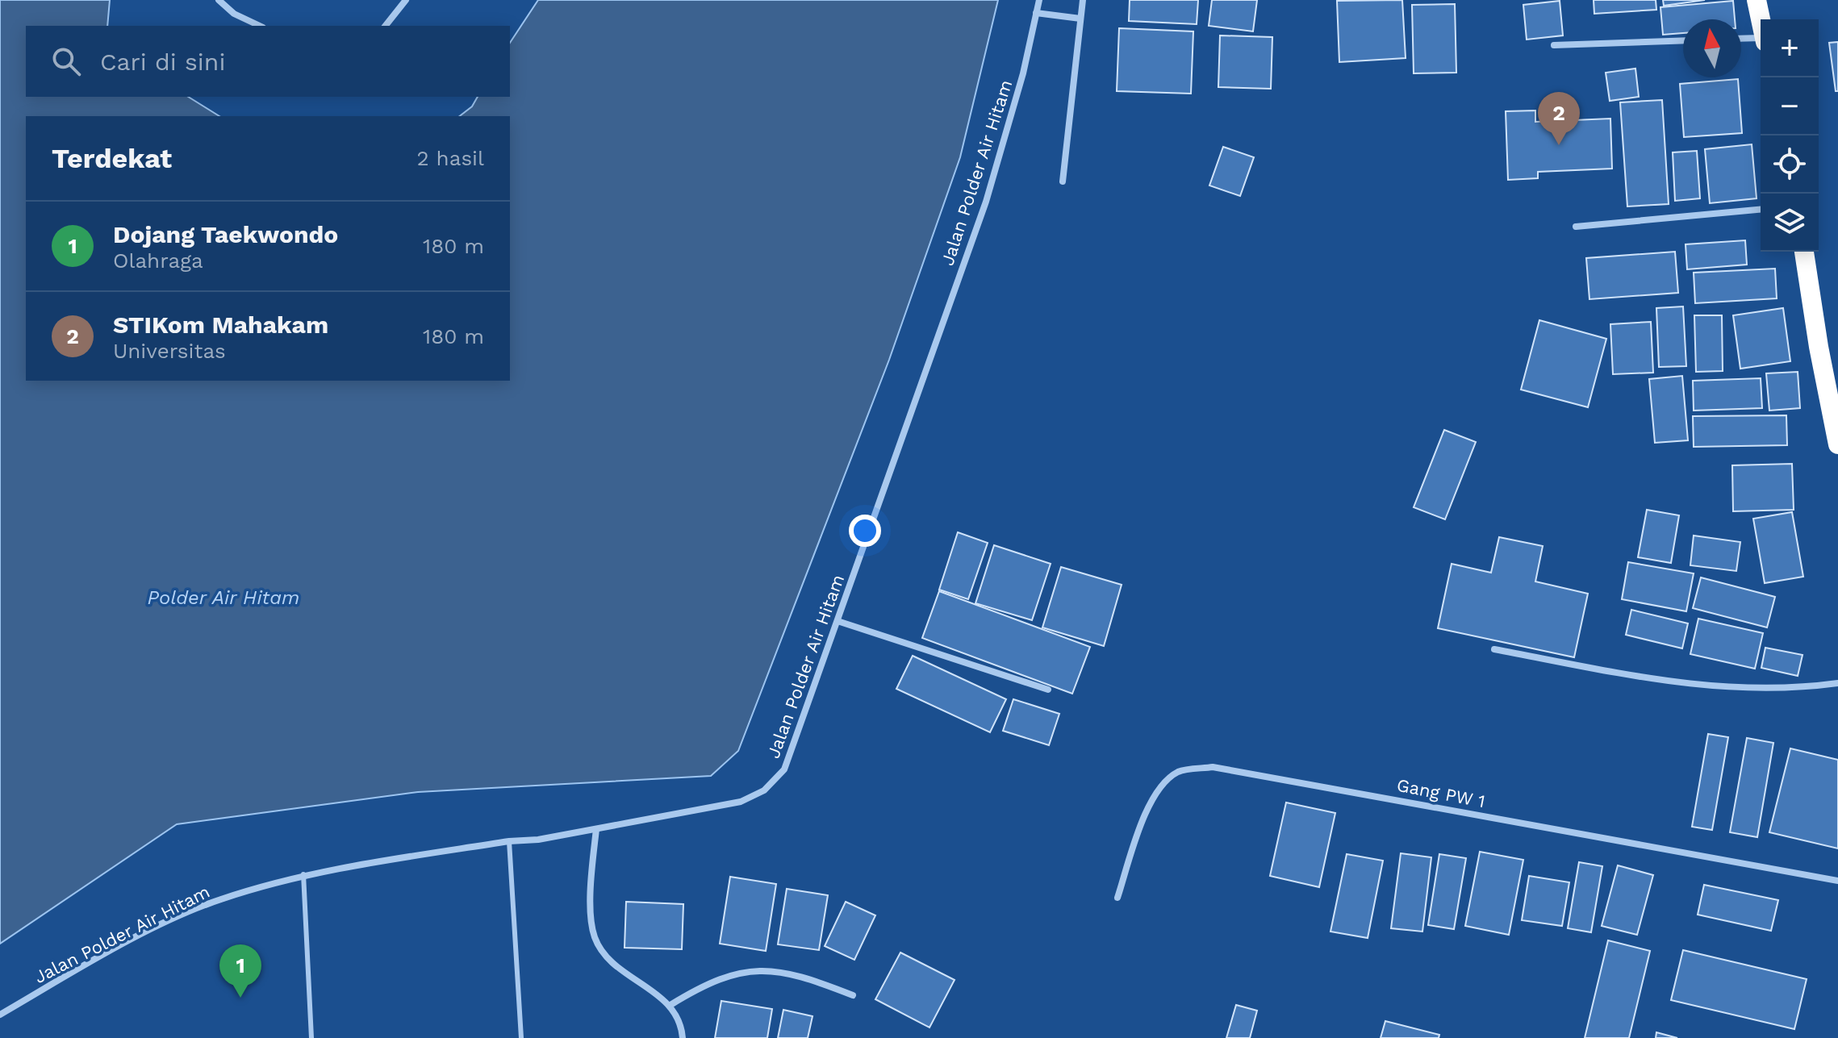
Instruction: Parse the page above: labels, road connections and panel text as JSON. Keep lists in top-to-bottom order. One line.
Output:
{"streets":{"street":["Jalan Polder Air Hitam","Gang PW 1"]},"water":["Polder Air Hitam"],"north":"top","page":{"map_buttons":["+","−"],"search":"Cari di sini","pins":["2","1"],"heading":["Terdekat","2 hasil"],"list":[{"mark":"1","name":"Dojang Taekwondo","note":"Olahraga","value":"180 m"},{"mark":"2","name":"STIKom Mahakam","note":"Universitas","value":"180 m"}]}}
